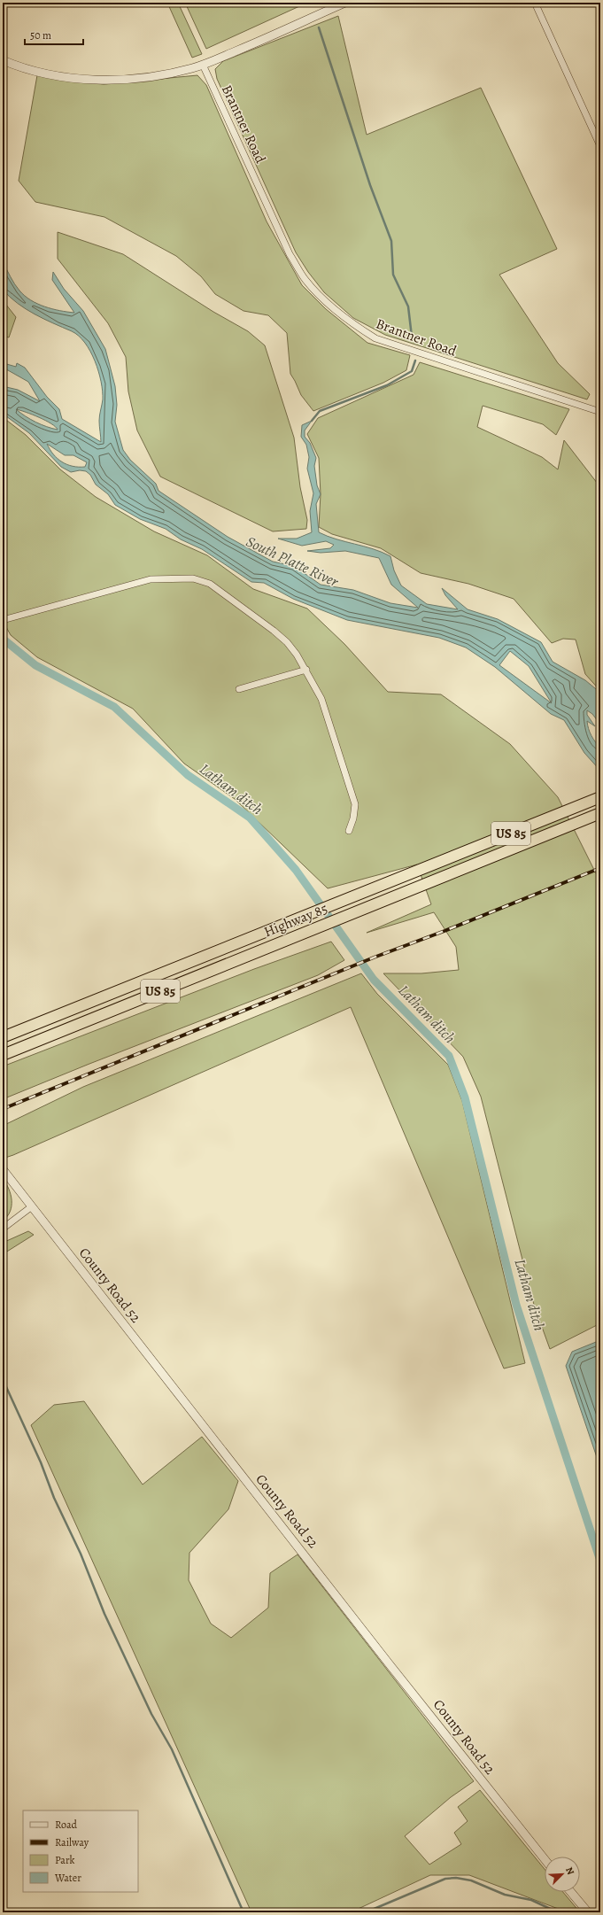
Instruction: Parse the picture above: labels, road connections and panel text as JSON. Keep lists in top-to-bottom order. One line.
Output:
{"streets":{"highway":["US 85","Highway 85"],"street":["Brantner Road","County Road 52"]},"water":["South Platte River","Latham ditch"],"legend":["Road","Railway","Park","Water"],"scale_bar":"50 m","north":"top right"}
